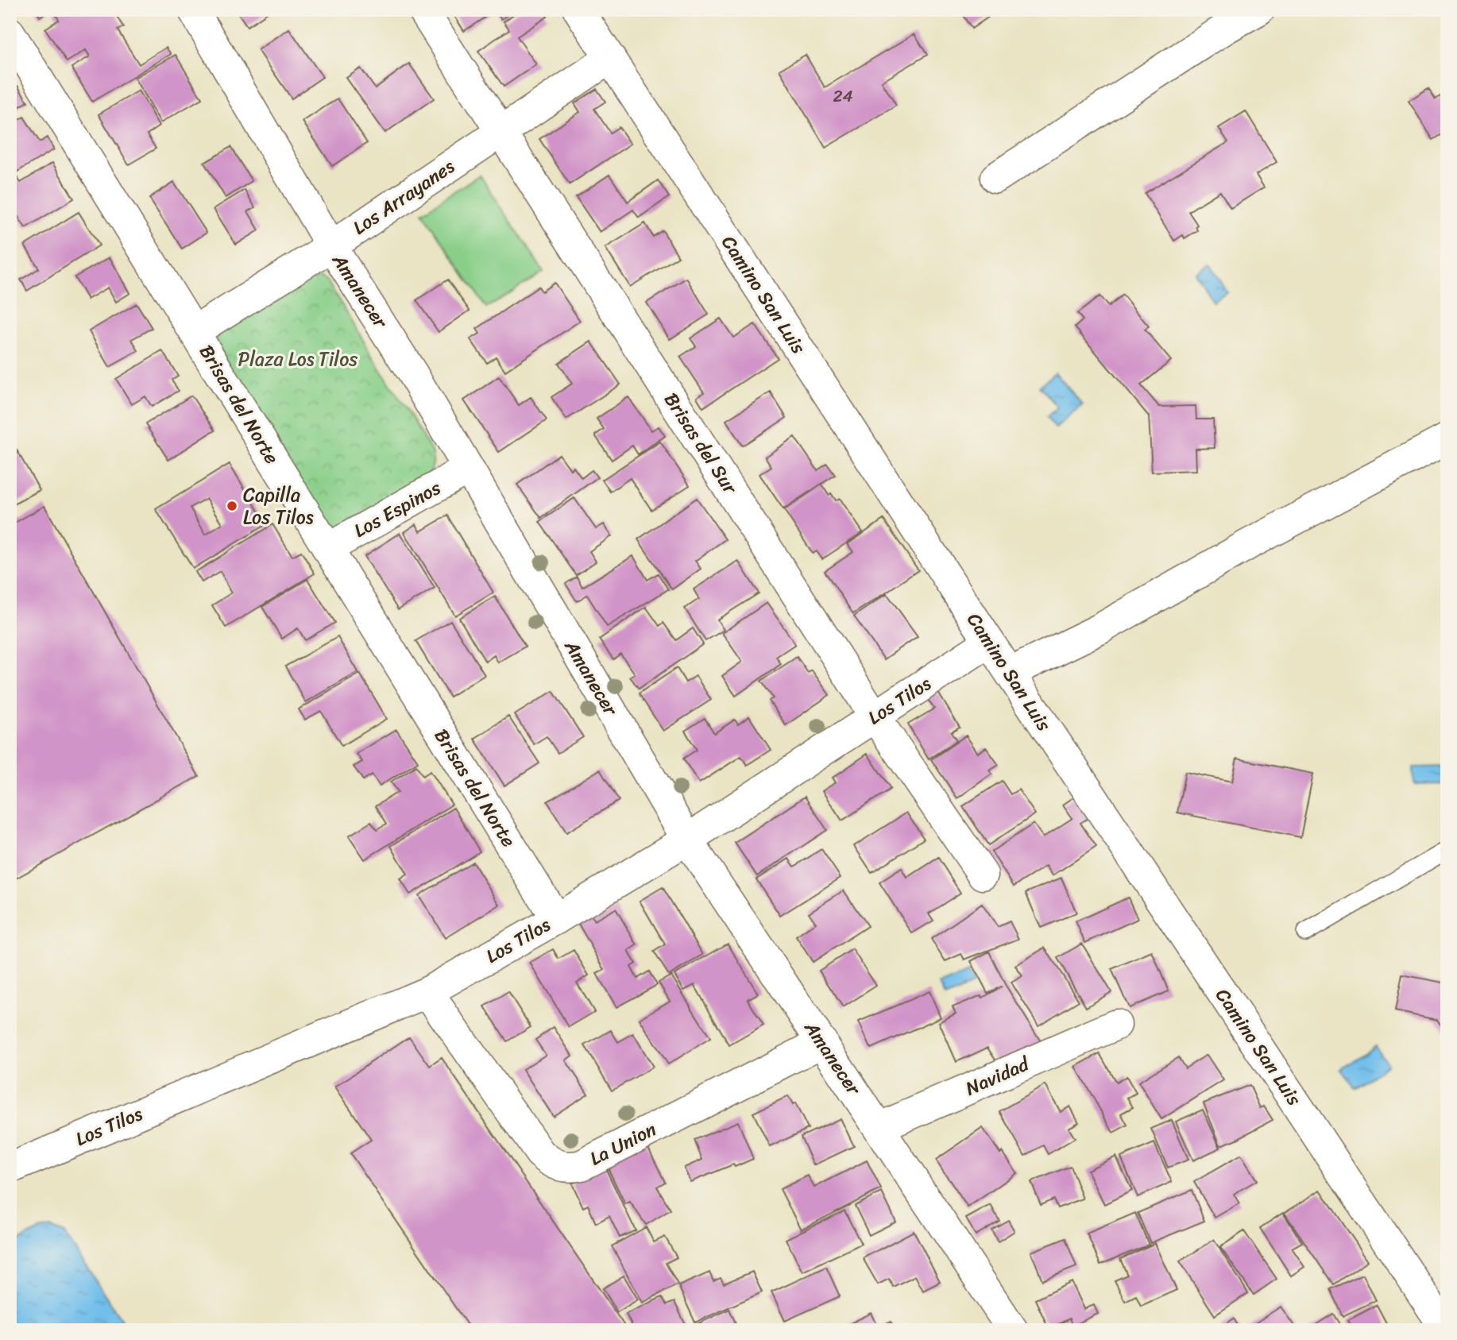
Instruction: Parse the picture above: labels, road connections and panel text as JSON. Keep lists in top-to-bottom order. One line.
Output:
{"streets":{"street":["Los Arrayanes","Amanecer","Camino San Luis","Brisas del Norte","Brisas del Sur","Los Espinos","Los Tilos","Navidad","La Union"]},"crossings":[["Los Arrayanes","Amanecer"],["Los Arrayanes","Camino San Luis"],["Los Arrayanes","Brisas del Norte"],["Los Arrayanes","Brisas del Sur"],["Amanecer","Los Espinos"],["Amanecer","Los Tilos"],["Amanecer","Navidad"],["Amanecer","La Union"],["Camino San Luis","Los Tilos"],["Brisas del Norte","Los Espinos"],["Brisas del Norte","Los Tilos"],["Brisas del Sur","Los Tilos"],["Los Tilos","La Union"]],"parks":["Plaza Los Tilos"],"places":["Capilla Los Tilos"],"house_numbers":["24"]}
